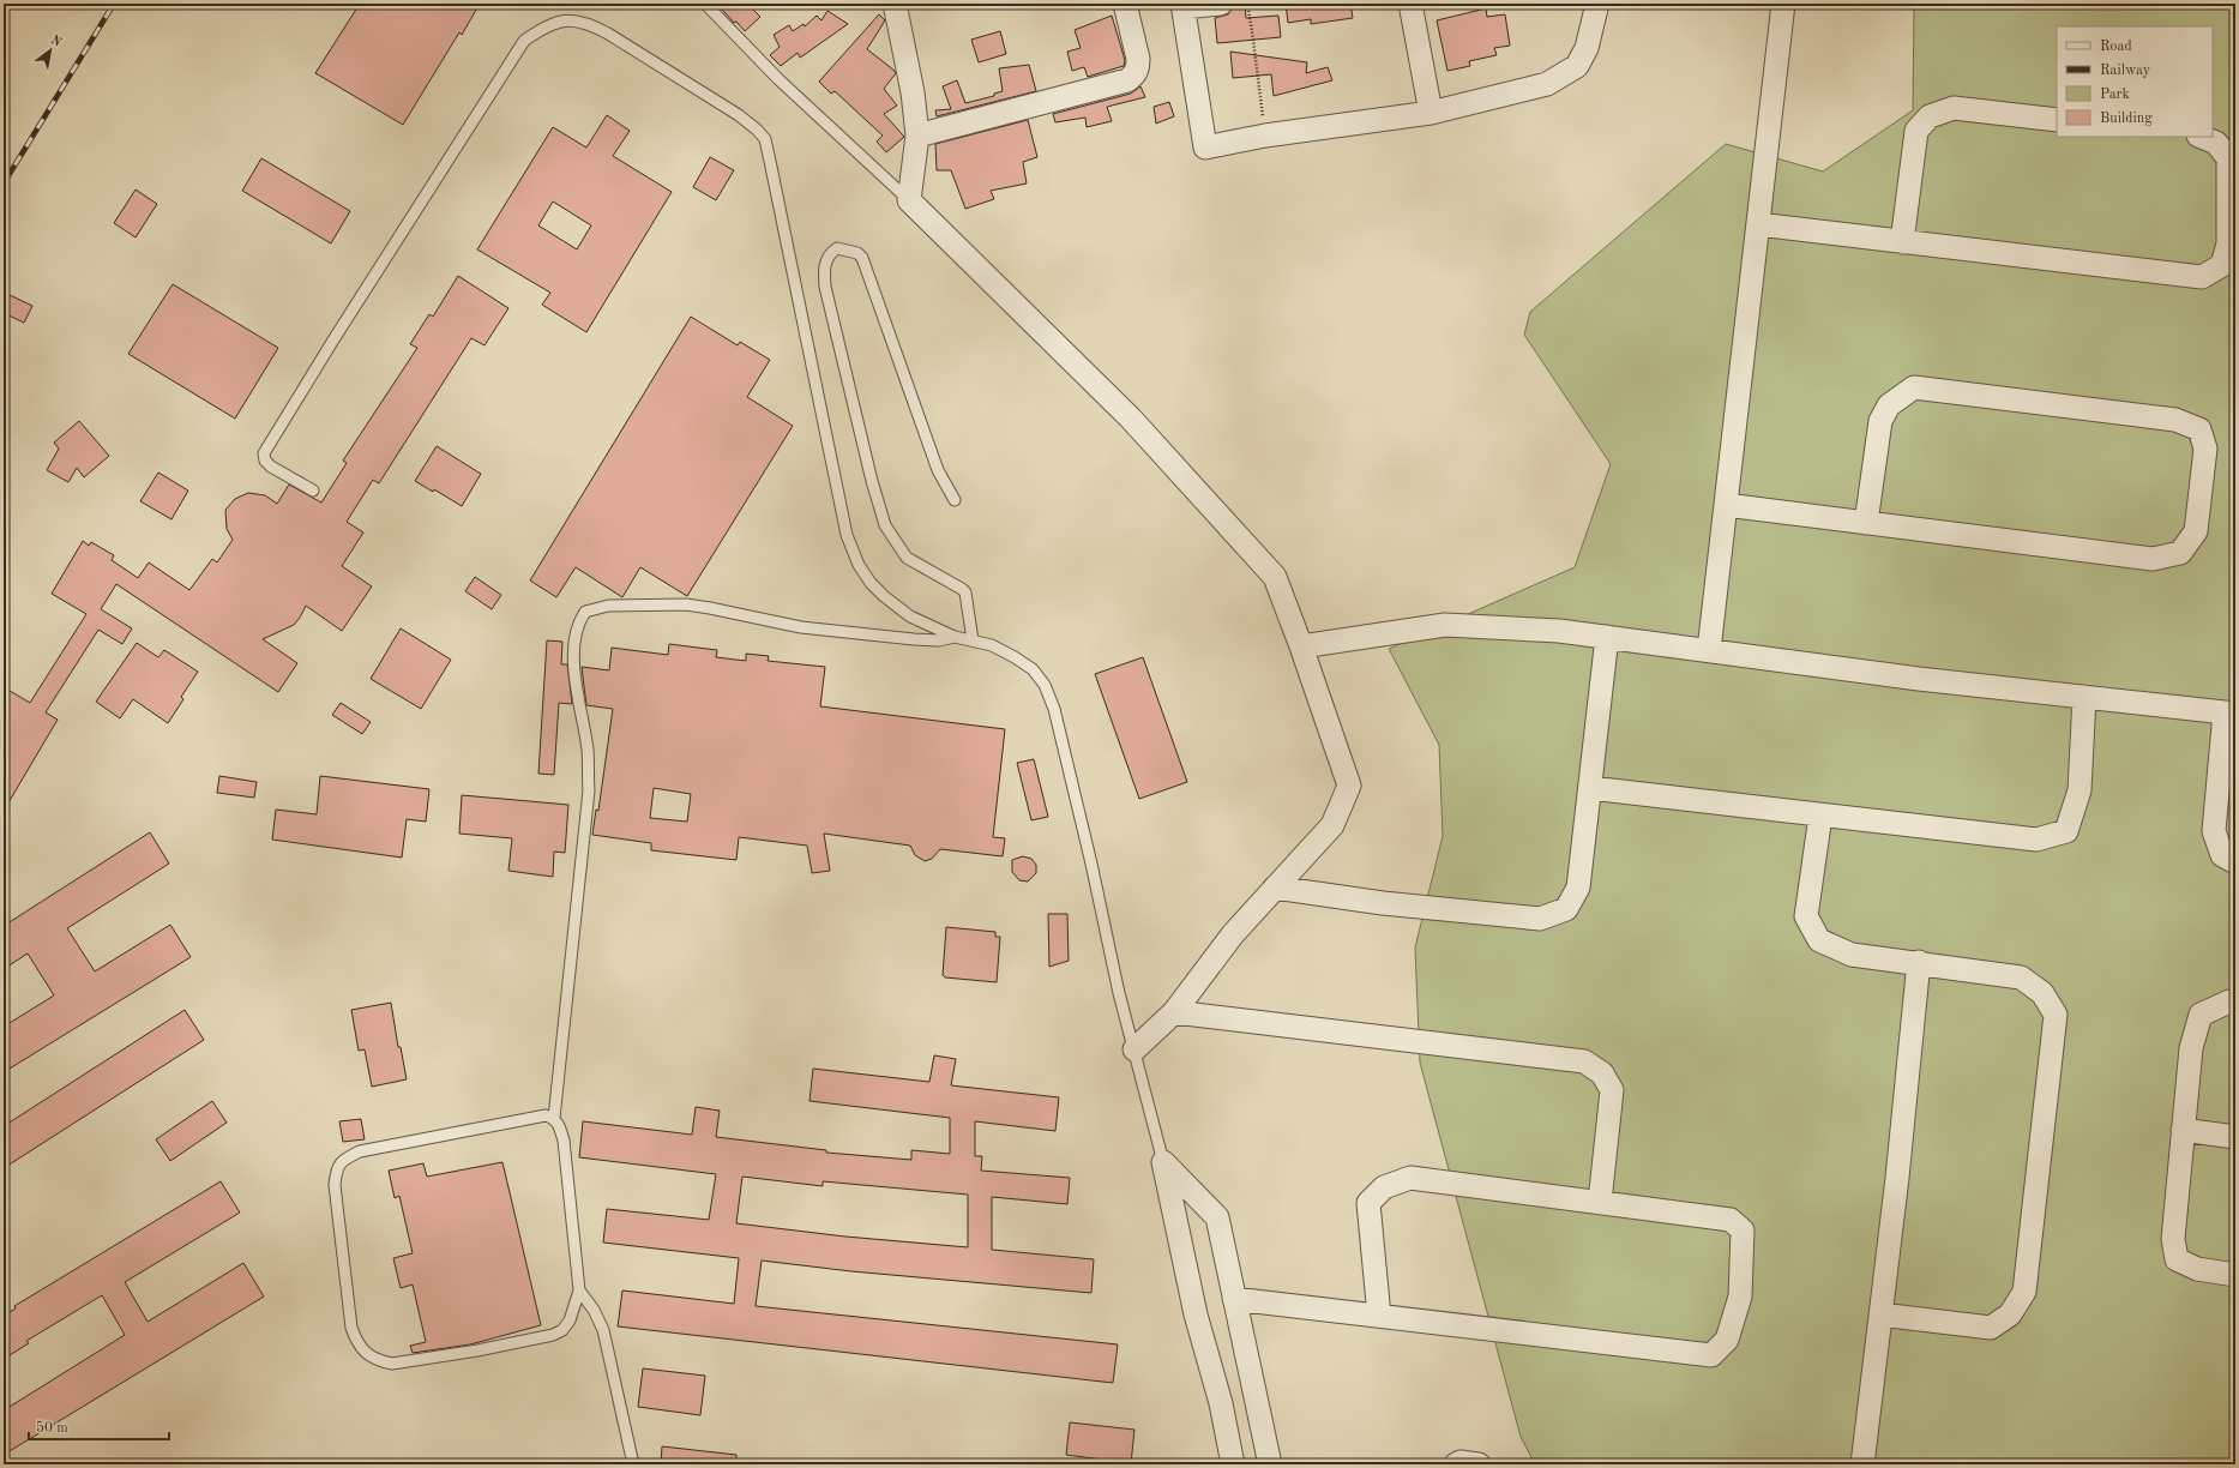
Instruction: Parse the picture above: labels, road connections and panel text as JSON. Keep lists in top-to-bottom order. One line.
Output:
{"legend":["Road","Railway","Park","Building"],"scale_bar":"50 m","north":"top right"}
